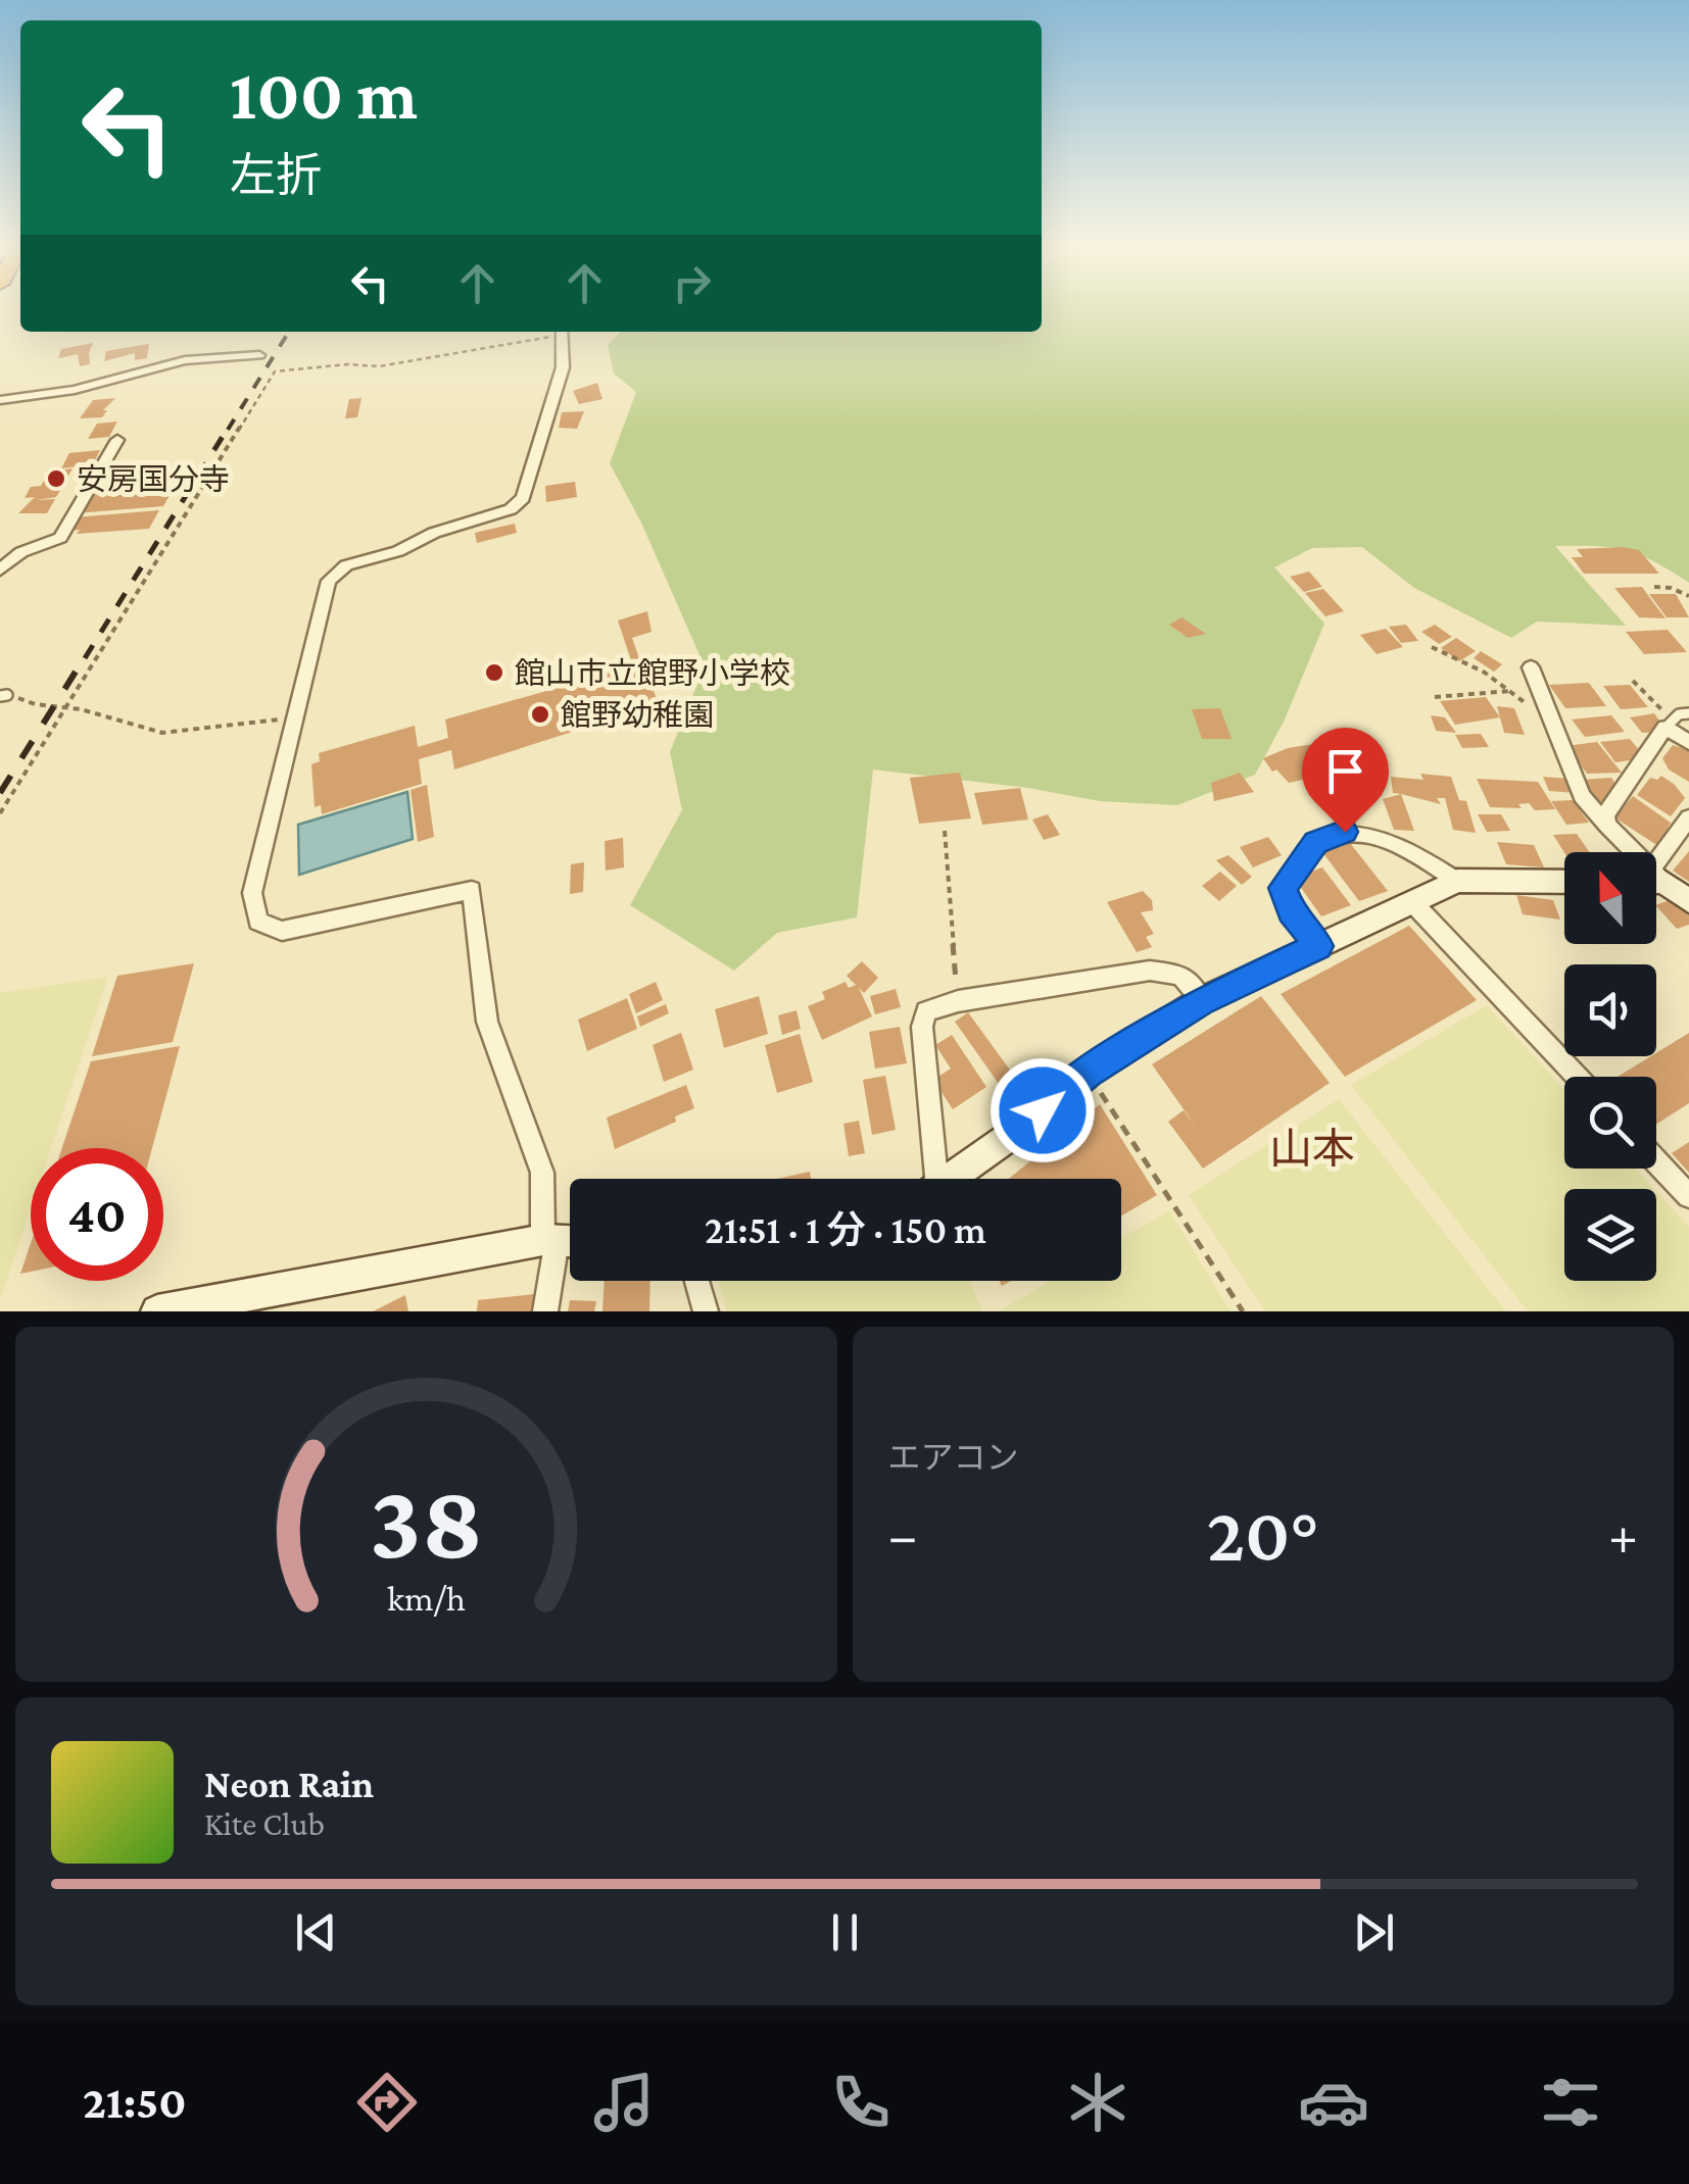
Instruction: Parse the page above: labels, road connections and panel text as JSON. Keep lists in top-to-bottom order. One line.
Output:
{"districts":["山本"],"places":["安房国分寺","館山市立館野小学校","館野幼稚園"],"north":"top","page":{"turn":["100 m","左折"],"limit":"40","trip":"21:51 · 1 分 · 150 m","tile":"エアコン","heat":["−","20°","+"],"song":["Neon Rain","Kite Club"],"tabs":"21:50","gauge":["38","km/h"]}}
